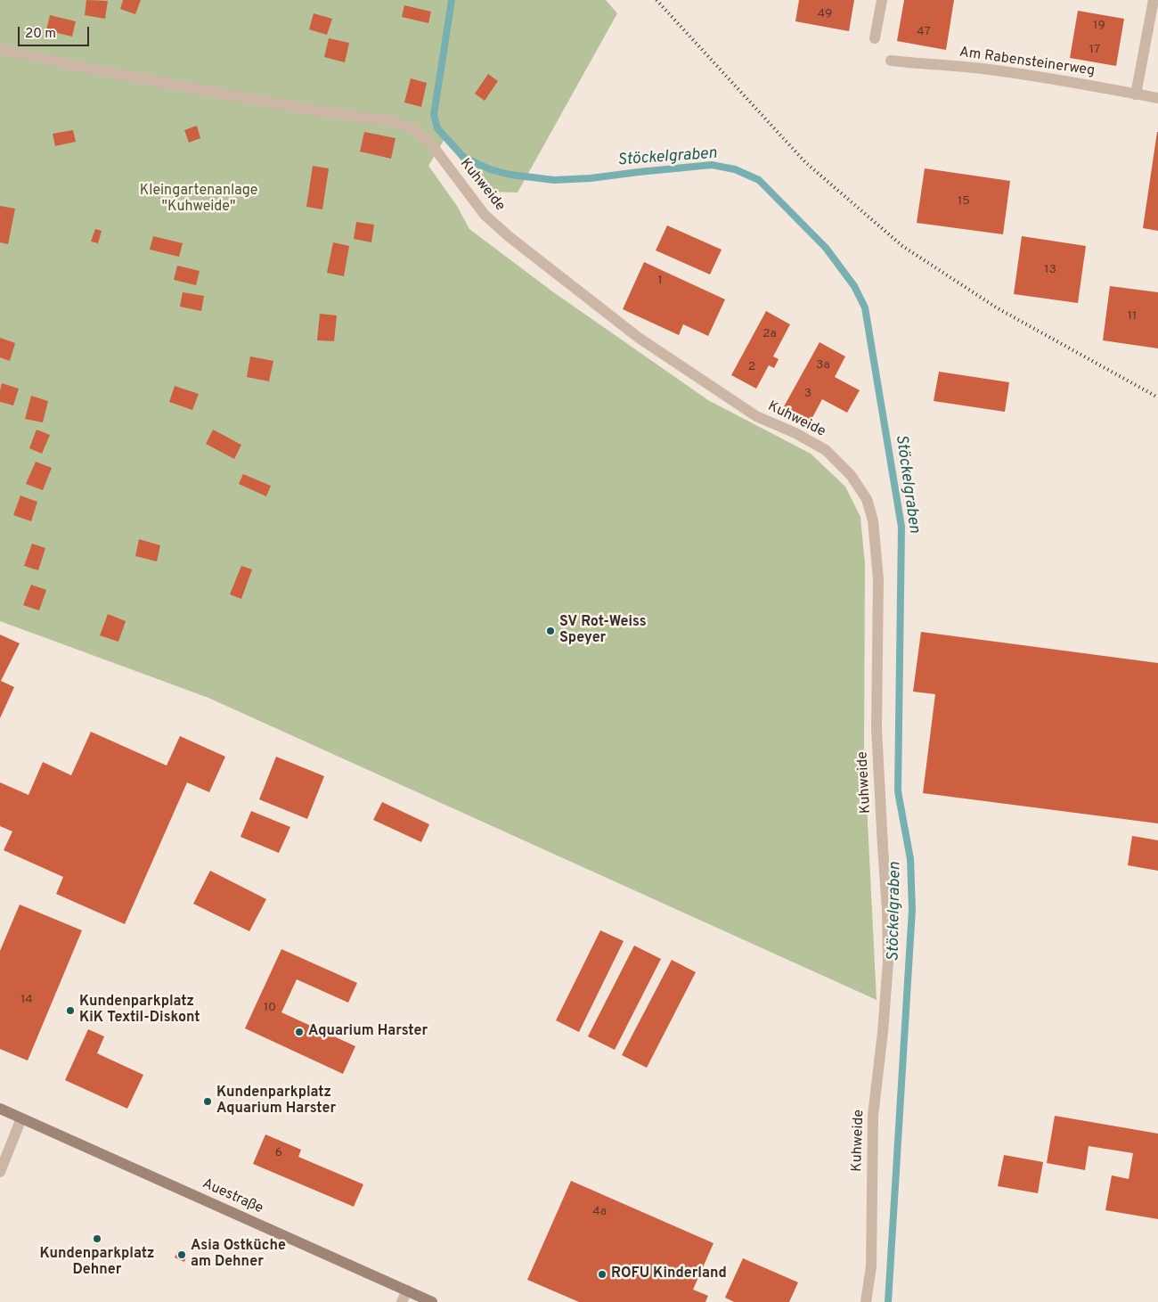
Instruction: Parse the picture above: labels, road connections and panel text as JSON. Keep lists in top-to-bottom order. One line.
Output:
{"streets":{"street":["Am Rabensteinerweg","Kuhweide","Auestraße"]},"water":["Stöckelgraben"],"parks":["Kleingartenanlage \"Kuhweide\""],"places":["SV Rot-Weiss Speyer","Kundenparkplatz KiK Textil-Diskont","Aquarium Harster","Kundenparkplatz Aquarium Harster","Kundenparkplatz Dehner","Asia Ostküche am Dehner","ROFU Kinderland"],"house_numbers":["49","19","47","17","15","13","1","11","2a","3a","2","3","14","10","6","4a"],"scale_bar":"20 m"}
